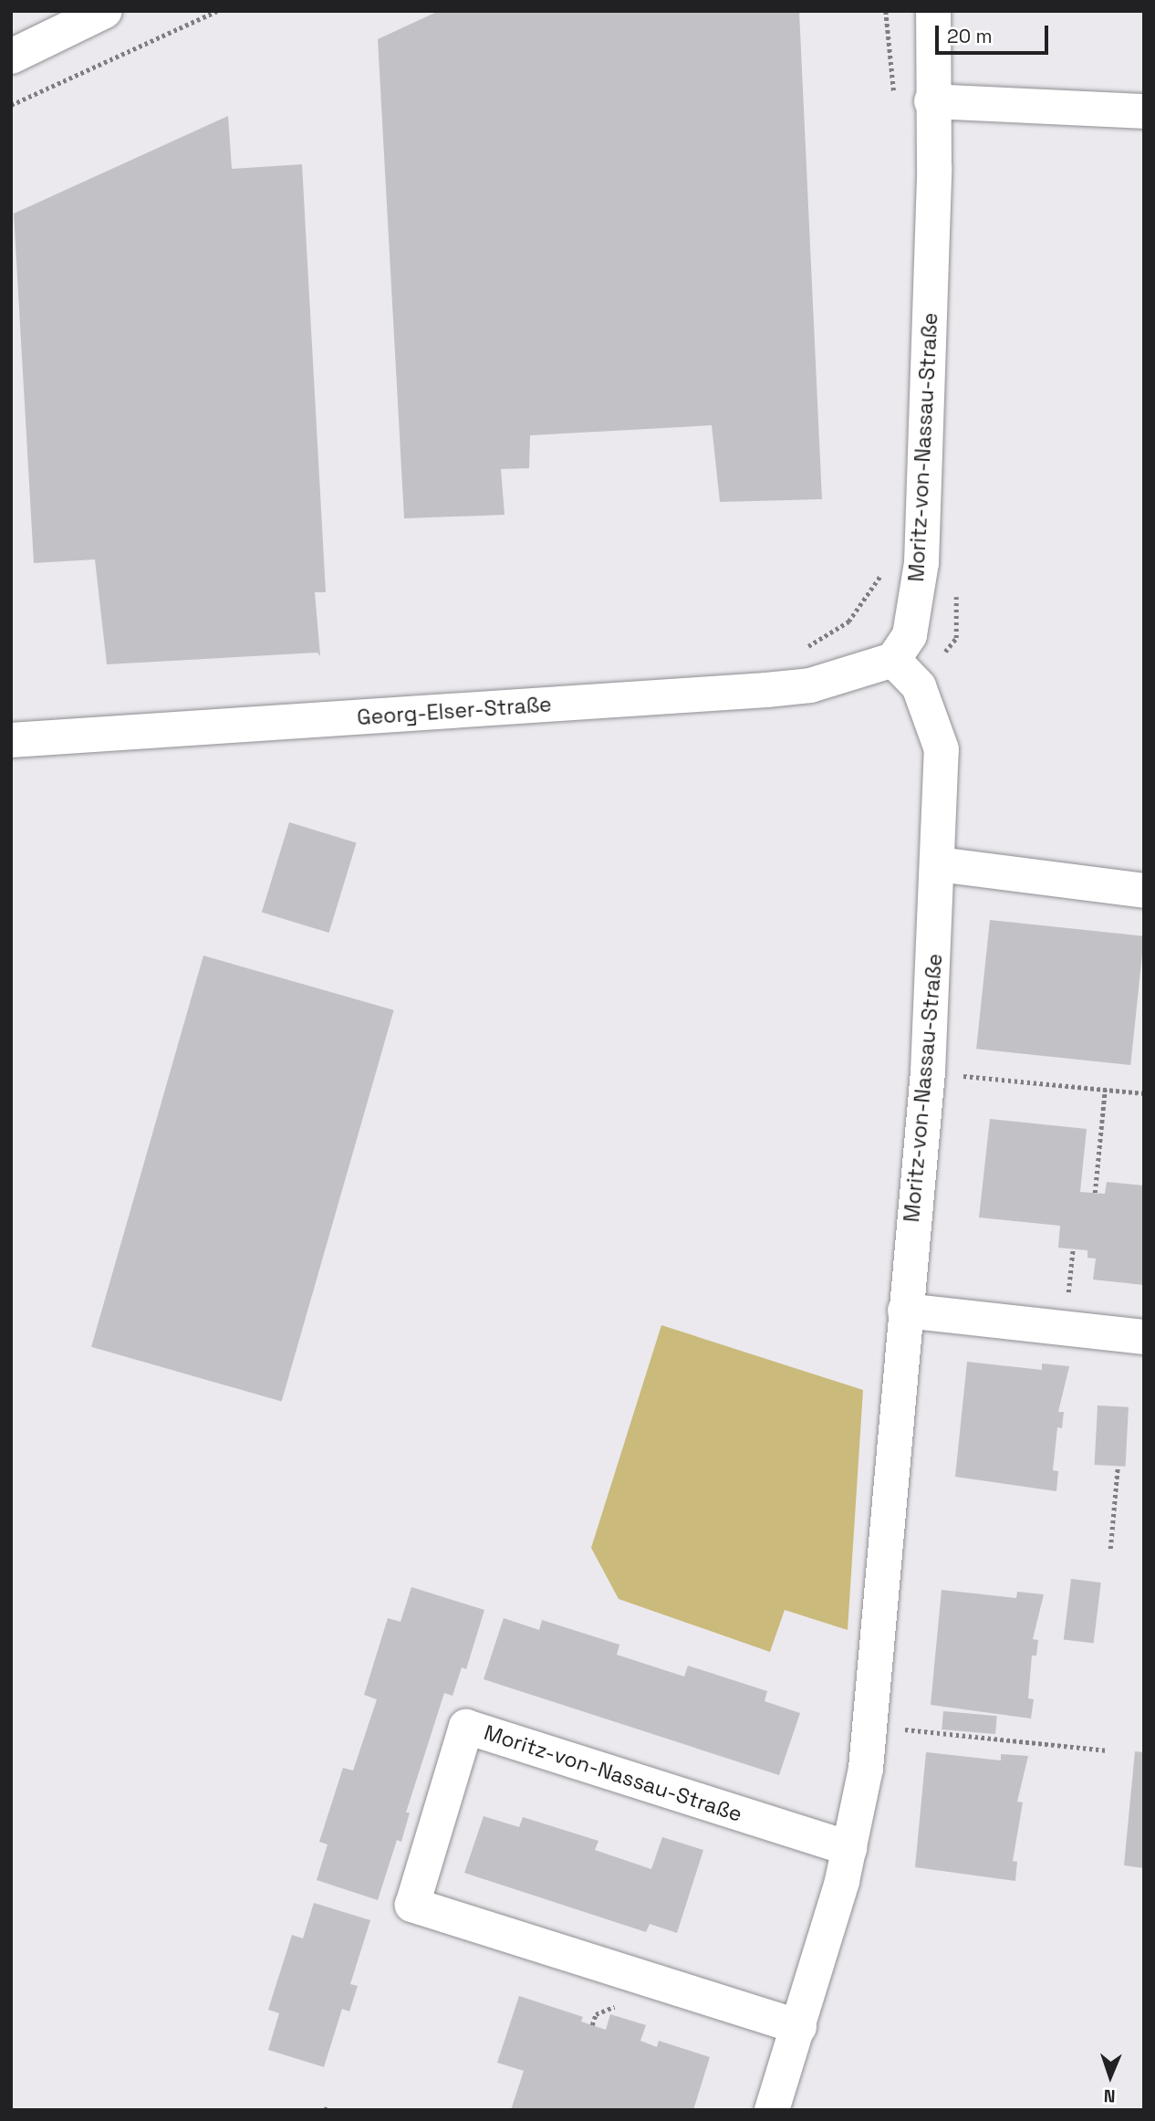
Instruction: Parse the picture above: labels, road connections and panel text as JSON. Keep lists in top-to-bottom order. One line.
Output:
{"streets":{"street":["Moritz-von-Nassau-Straße","Georg-Elser-Straße"]},"crossings":[["Moritz-von-Nassau-Straße","Georg-Elser-Straße"]],"scale_bar":"20 m","north":"bottom"}
